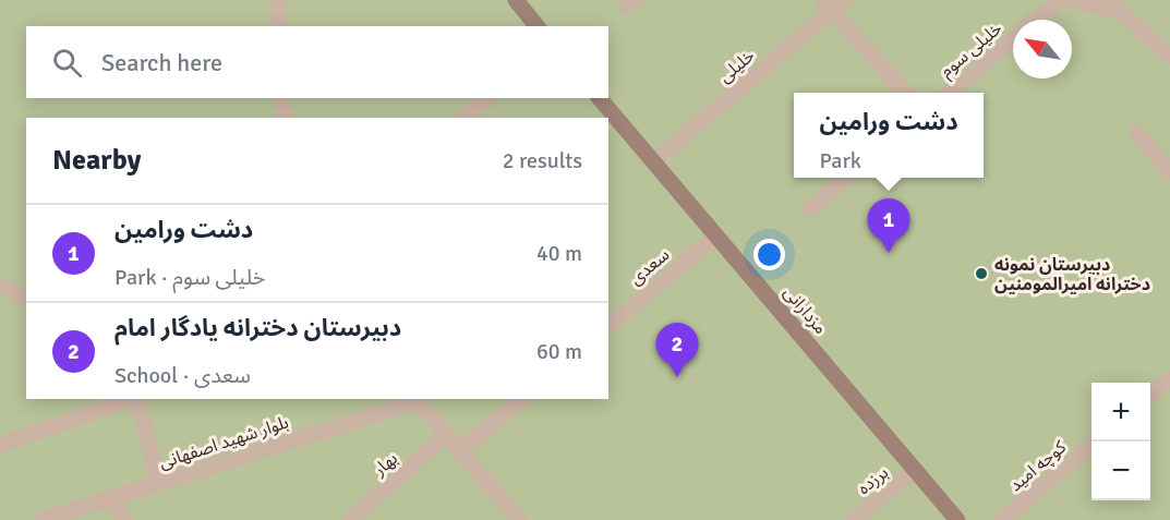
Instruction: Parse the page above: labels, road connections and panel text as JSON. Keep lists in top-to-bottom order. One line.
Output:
{"streets":{"main road":["مزدارانی"],"street":["خلیلی سوم","خلیلی","سعدی","بلوار شهید اصفهانی","بهار","کوچه امید","برزده"]},"crossings":[["خلیلی","مزدارانی"],["سعدی","مزدارانی"],["مزدارانی","برزده"]],"places":["دبیرستان نمونه دخترانه امیرالمومنین"],"north":"top left","page":{"search":"Search here","popup":["دشت ورامین","Park"],"heading":["Nearby","2 results"],"pins":["1","2"],"list":[{"mark":"1","name":"دشت ورامین","note":"Park · خلیلی سوم","value":"40 m"},{"mark":"2","name":"دبیرستان دخترانه یادگار امام","note":"School · سعدی","value":"60 m"}],"map_buttons":["+","−"]}}
